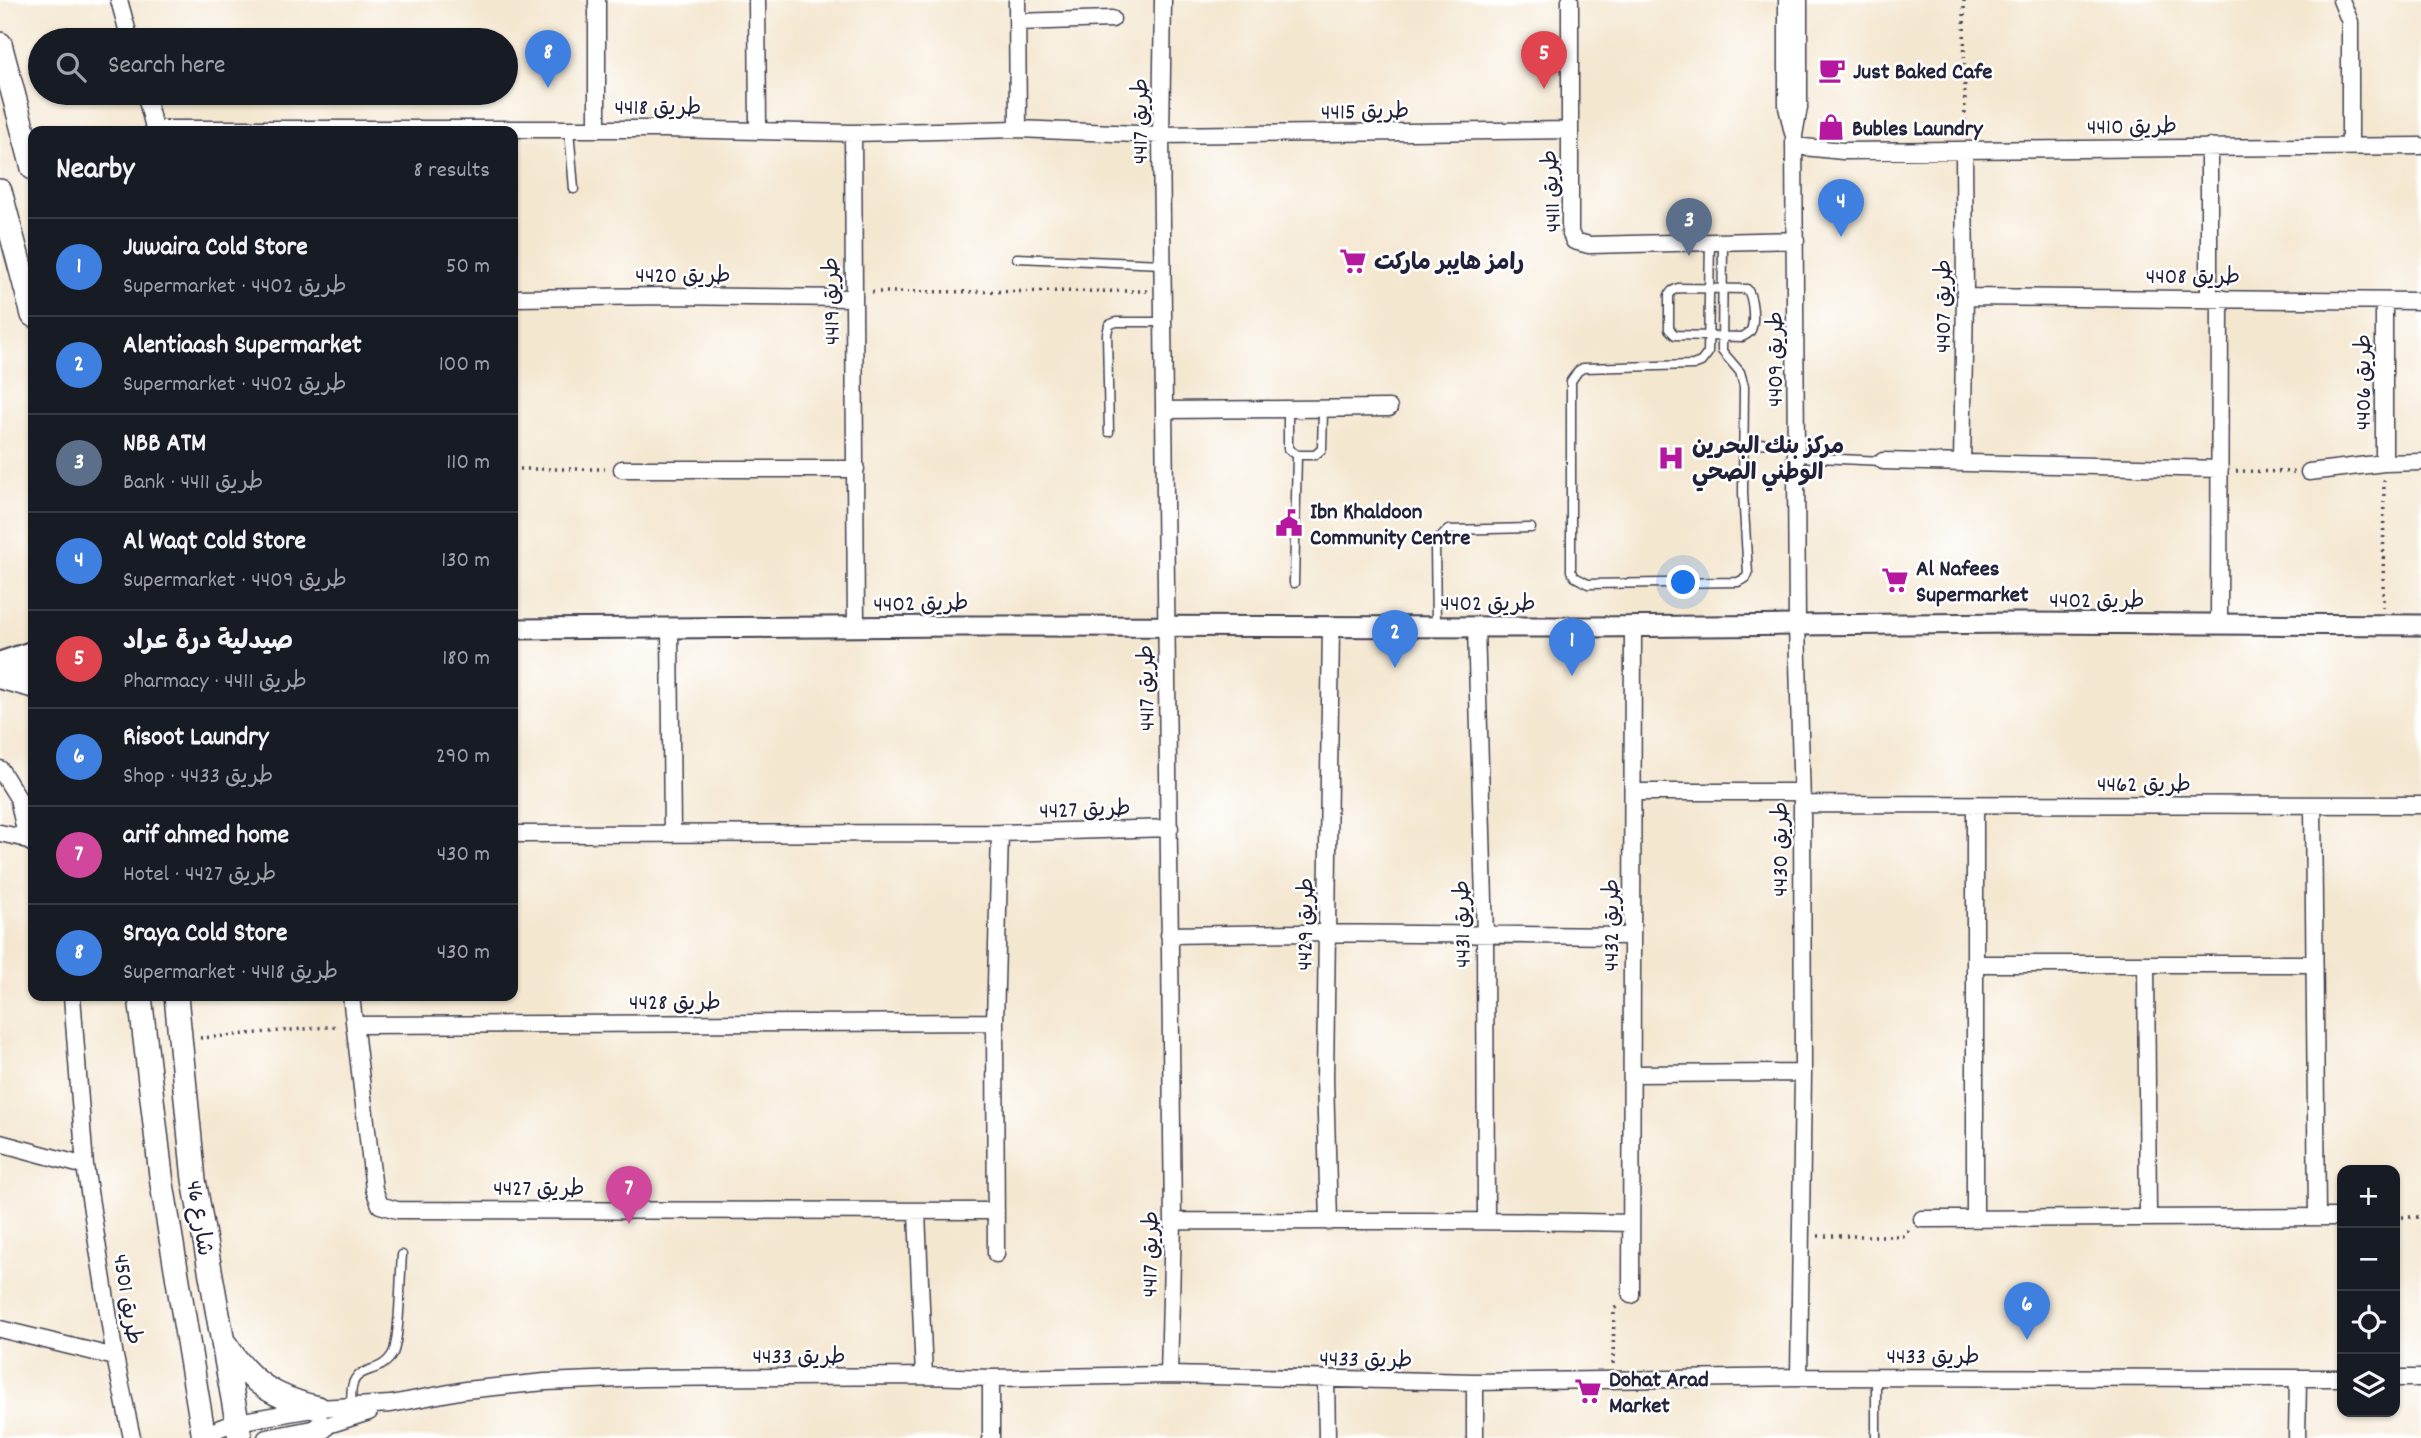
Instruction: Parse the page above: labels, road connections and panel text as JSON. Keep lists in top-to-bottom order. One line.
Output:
{"streets":{"main road":["شارع 46"],"street":["طريق 4418","طريق 4415","طريق 4417","طريق 4410","طريق 4411","طريق 4420","طريق 4408","طريق 4419","طريق 4407","طريق 4409","طريق 4406","طريق 4402","طريق 4462","طريق 4427","طريق 4430","طريق 4429","طريق 4431","طريق 4432","طريق 4428","طريق 4501","طريق 4433"]},"crossings":[["طريق 4418","طريق 4415"],["طريق 4418","طريق 4417"],["طريق 4418","طريق 4419"],["طريق 4415","طريق 4417"],["طريق 4415","طريق 4411"],["طريق 4417","طريق 4402"],["طريق 4417","طريق 4427"],["طريق 4417","طريق 4433"],["طريق 4410","طريق 4407"],["طريق 4410","طريق 4409"],["طريق 4411","طريق 4409"],["طريق 4420","طريق 4419"],["طريق 4408","طريق 4407"],["طريق 4408","طريق 4406"],["طريق 4419","طريق 4402"],["طريق 4409","طريق 4402"],["طريق 4409","طريق 4430"],["طريق 4402","طريق 4430"],["طريق 4402","طريق 4429"],["طريق 4402","طريق 4431"],["طريق 4402","طريق 4432"],["طريق 4462","طريق 4430"],["طريق 4462","طريق 4432"],["طريق 4427","طريق 4428"],["طريق 4430","طريق 4433"],["شارع 46","طريق 4433"]],"places":{"cafe":["Just Baked Cafe"],"shop":["Bubles Laundry"],"supermarket":["رامز هايبر ماركت","Al Nafees Supermarket","Dohat Arad Market"],"hospital":["مركز بنك البحرين الوطني الصحي"],"public building":["Ibn Khaldoon Community Centre"]},"page":{"search":"Search here","pins":["8","5","4","3","2","1","7","6"],"heading":["Nearby","8 results"],"list":[{"mark":"1","name":"Juwaira Cold Store","note":"Supermarket · طريق 4402","value":"50 m"},{"mark":"2","name":"Alentiaash Supermarket","note":"Supermarket · طريق 4402","value":"100 m"},{"mark":"3","name":"NBB ATM","note":"Bank · طريق 4411","value":"110 m"},{"mark":"4","name":"Al Waqt Cold Store","note":"Supermarket · طريق 4409","value":"130 m"},{"mark":"5","name":"صيدلية درة عراد","note":"Pharmacy · طريق 4411","value":"180 m"},{"mark":"6","name":"Risoot Laundry","note":"Shop · طريق 4433","value":"290 m"},{"mark":"7","name":"arif ahmed home","note":"Hotel · طريق 4427","value":"430 m"},{"mark":"8","name":"Sraya Cold Store","note":"Supermarket · طريق 4418","value":"430 m"}],"map_buttons":["+","−"]}}
